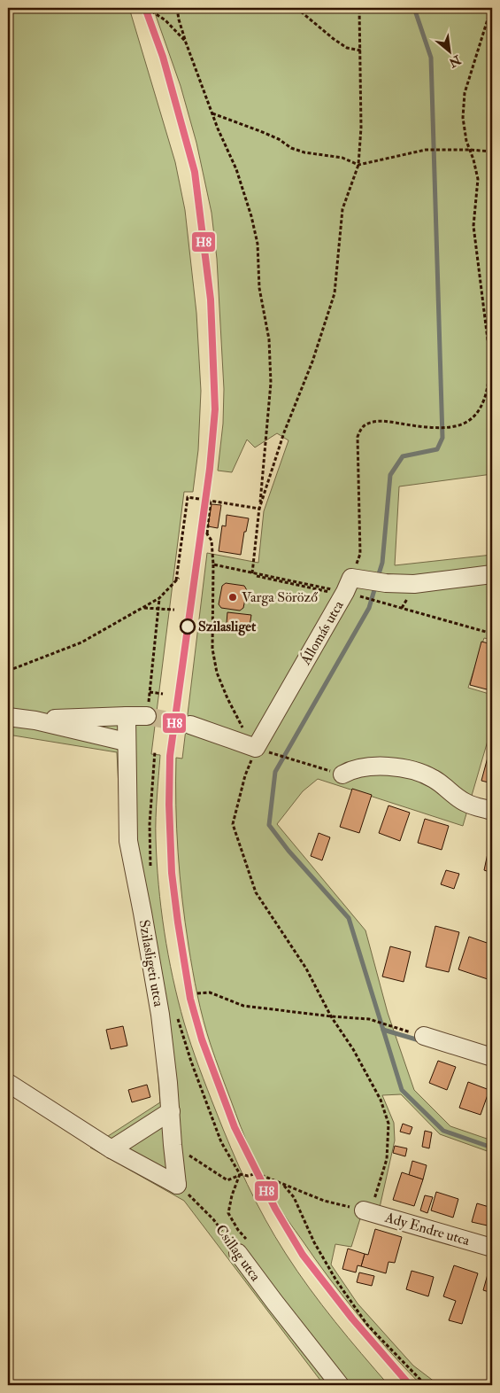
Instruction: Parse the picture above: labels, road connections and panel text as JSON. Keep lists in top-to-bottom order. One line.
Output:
{"streets":{"street":["Állomás utca","Szilasligeti utca","Ady Endre utca","Csillag utca"]},"crossings":[["Szilasligeti utca","Csillag utca"]],"places":["Varga Söröző","Szilasliget"],"lines":["transit line H8"],"north":"bottom right"}
